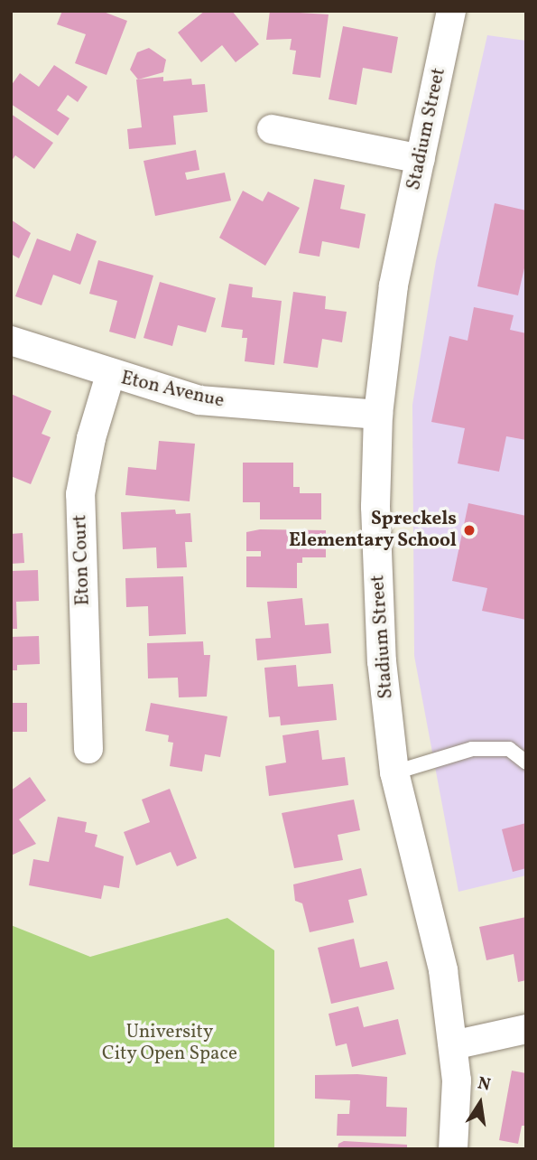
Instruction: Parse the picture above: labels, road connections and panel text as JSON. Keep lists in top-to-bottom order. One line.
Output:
{"streets":{"street":["Stadium Street","Eton Avenue","Eton Court"]},"crossings":[["Stadium Street","Eton Avenue"],["Eton Avenue","Eton Court"]],"parks":["University City Open Space"],"places":["Spreckels Elementary School"],"north":"top"}
